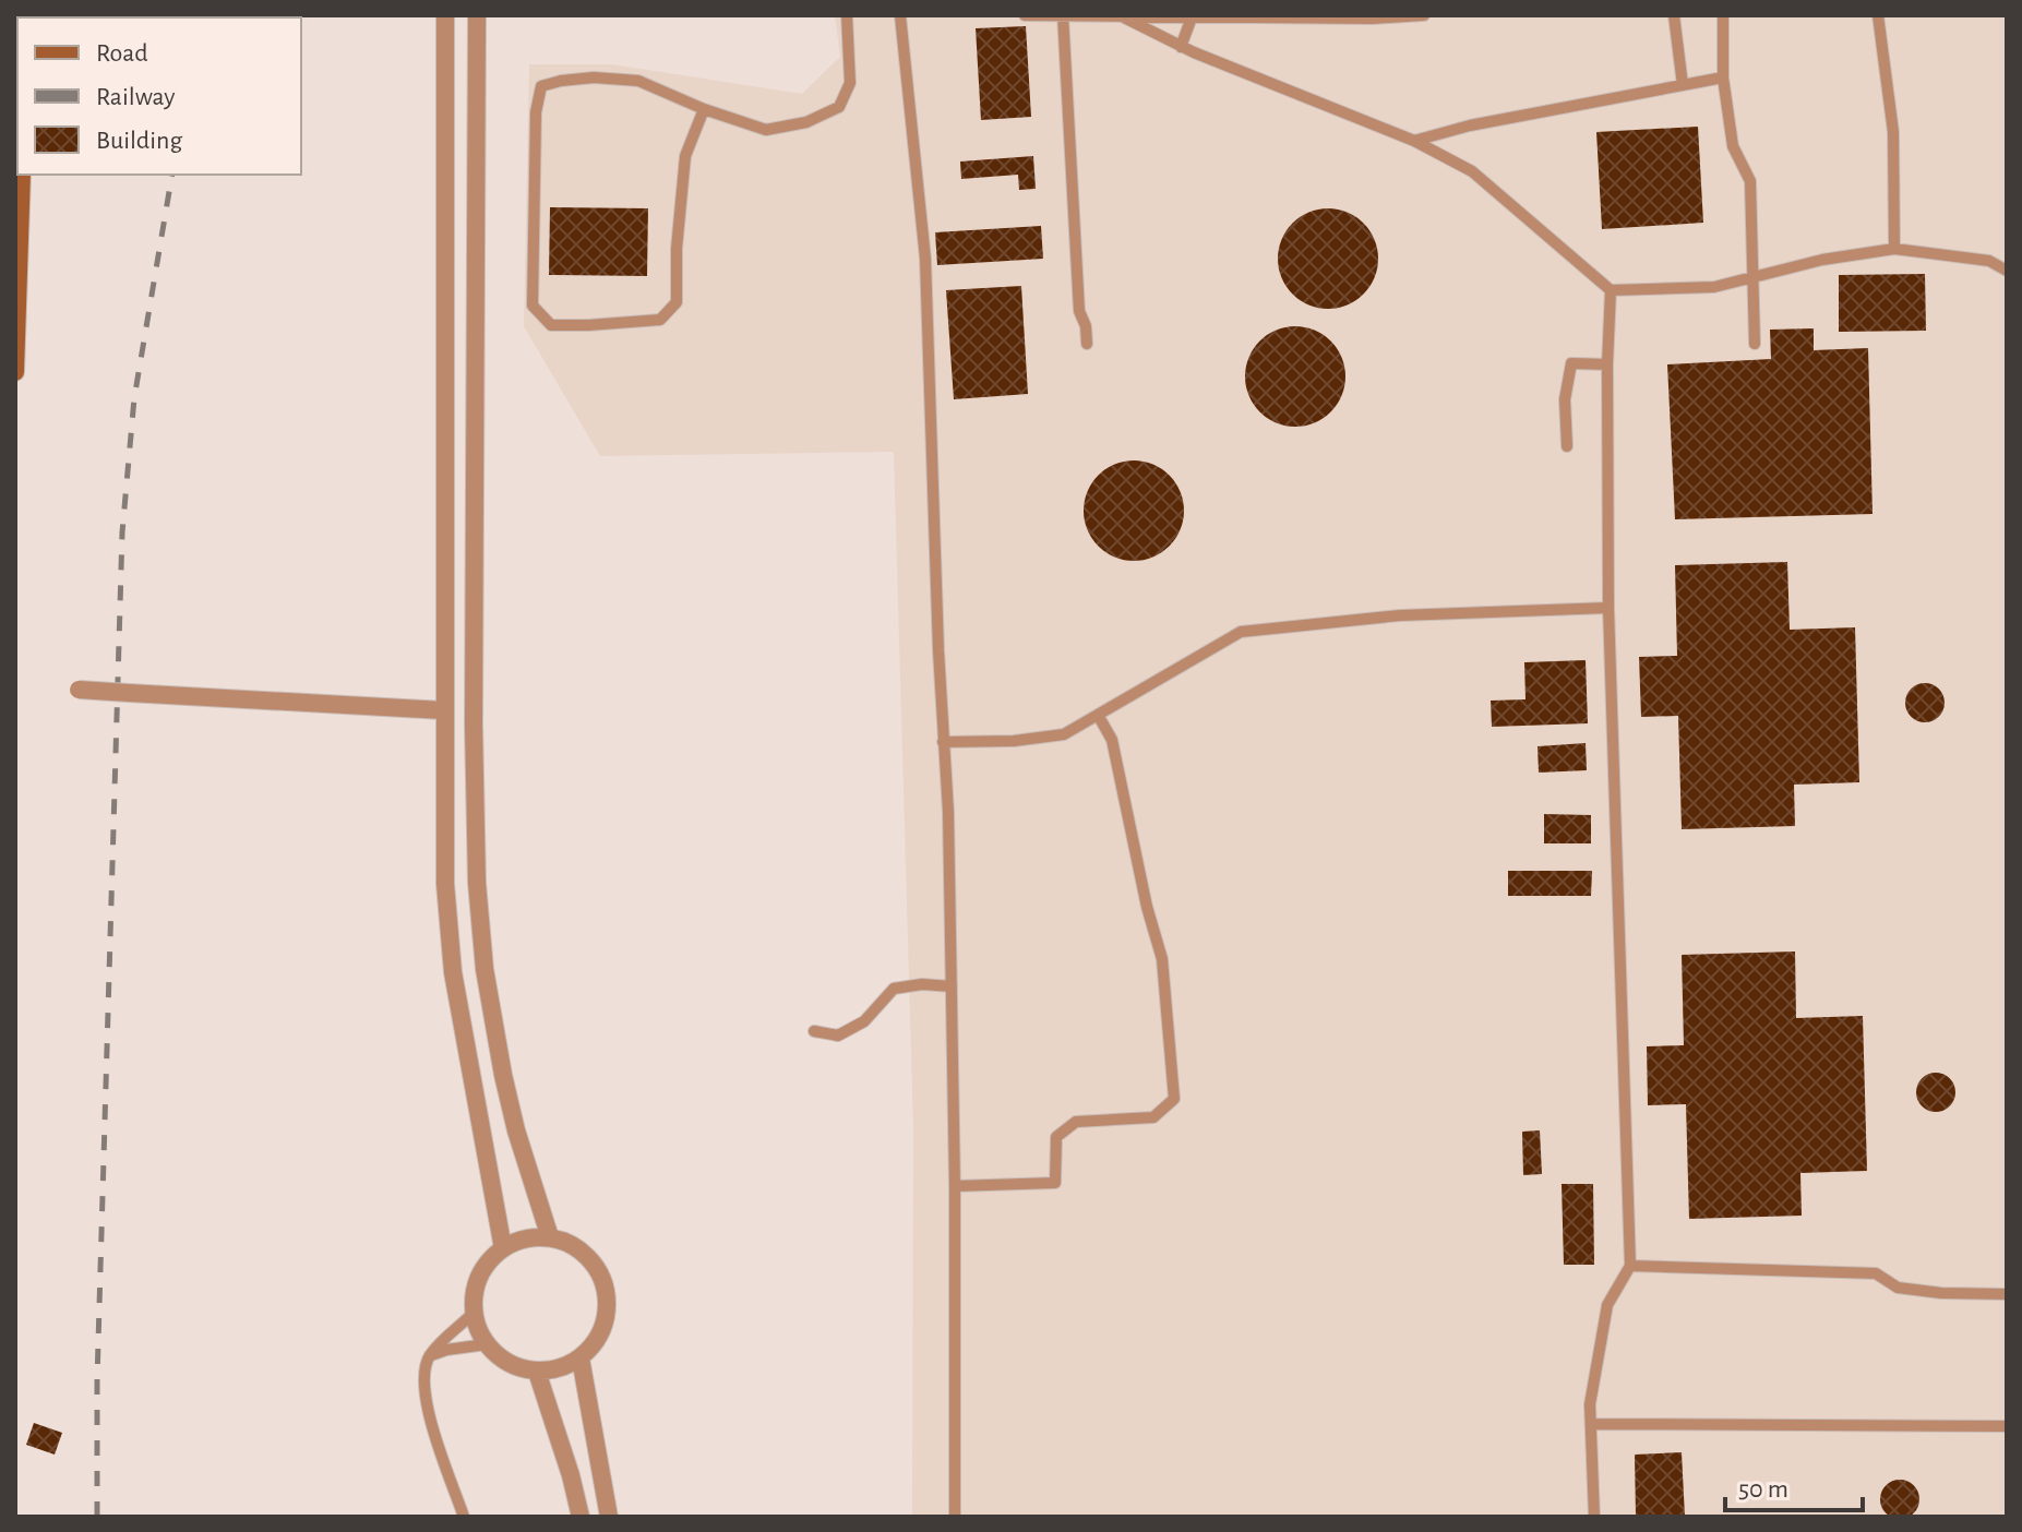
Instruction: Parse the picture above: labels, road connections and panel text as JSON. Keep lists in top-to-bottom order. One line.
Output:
{"legend":["Road","Railway","Building"],"scale_bar":"50 m"}
